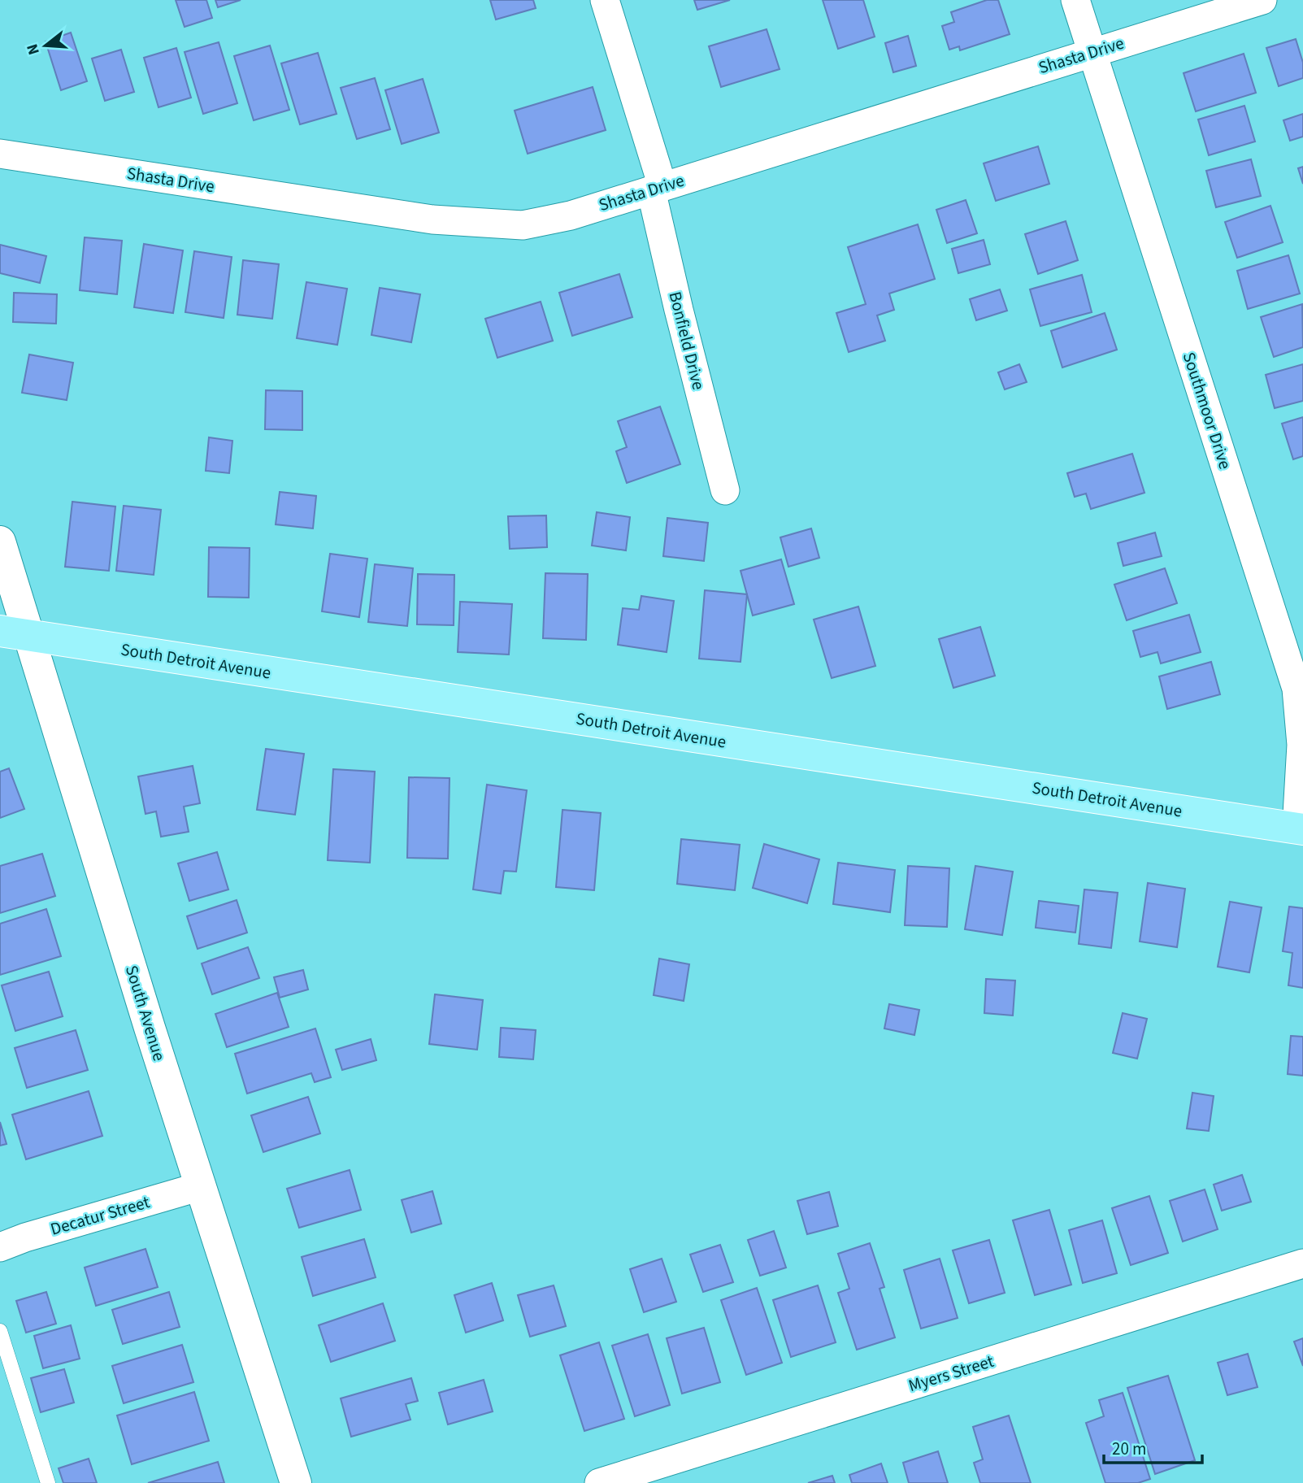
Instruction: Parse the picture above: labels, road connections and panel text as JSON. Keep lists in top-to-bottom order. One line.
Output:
{"streets":{"main road":["South Detroit Avenue"],"street":["Shasta Drive","Bonfield Drive","Southmoor Drive","South Avenue","Decatur Street","Myers Street"]},"crossings":[["Shasta Drive","Bonfield Drive"],["Shasta Drive","Southmoor Drive"],["Southmoor Drive","South Detroit Avenue"],["South Detroit Avenue","South Avenue"],["South Avenue","Decatur Street"]],"scale_bar":"20 m","north":"left"}
